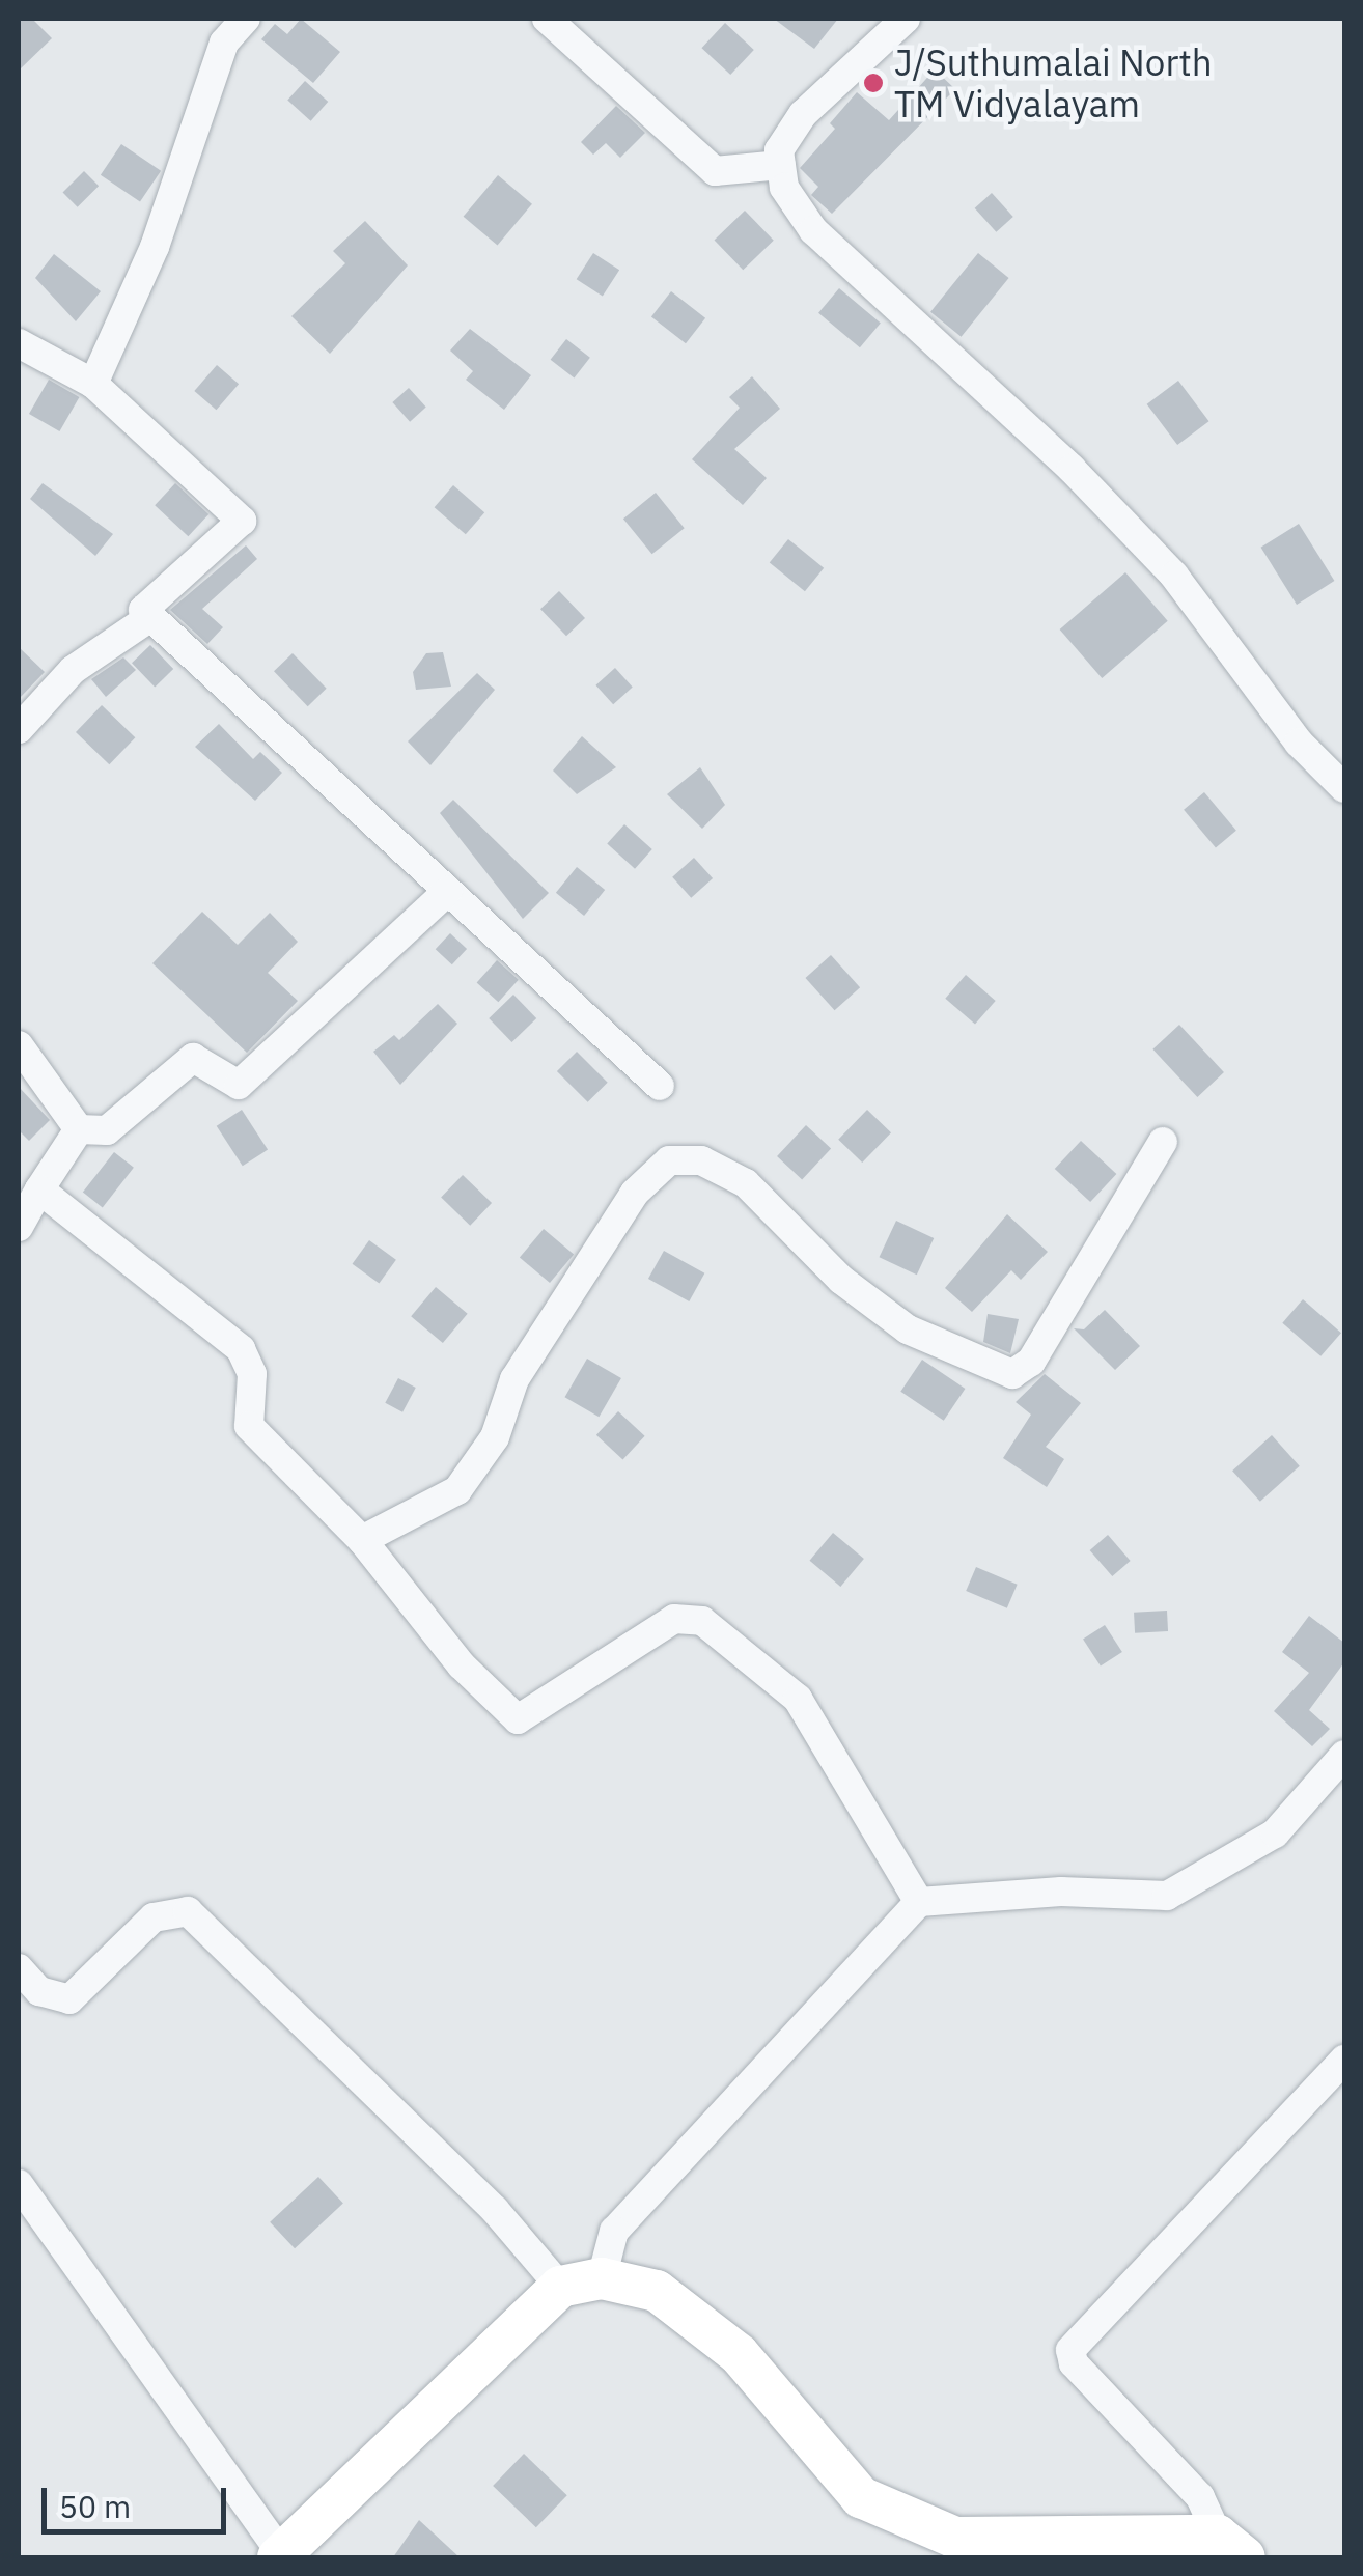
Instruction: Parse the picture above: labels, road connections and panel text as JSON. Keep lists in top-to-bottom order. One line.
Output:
{"places":["J/Suthumalai North TM Vidyalayam"],"scale_bar":"50 m"}
